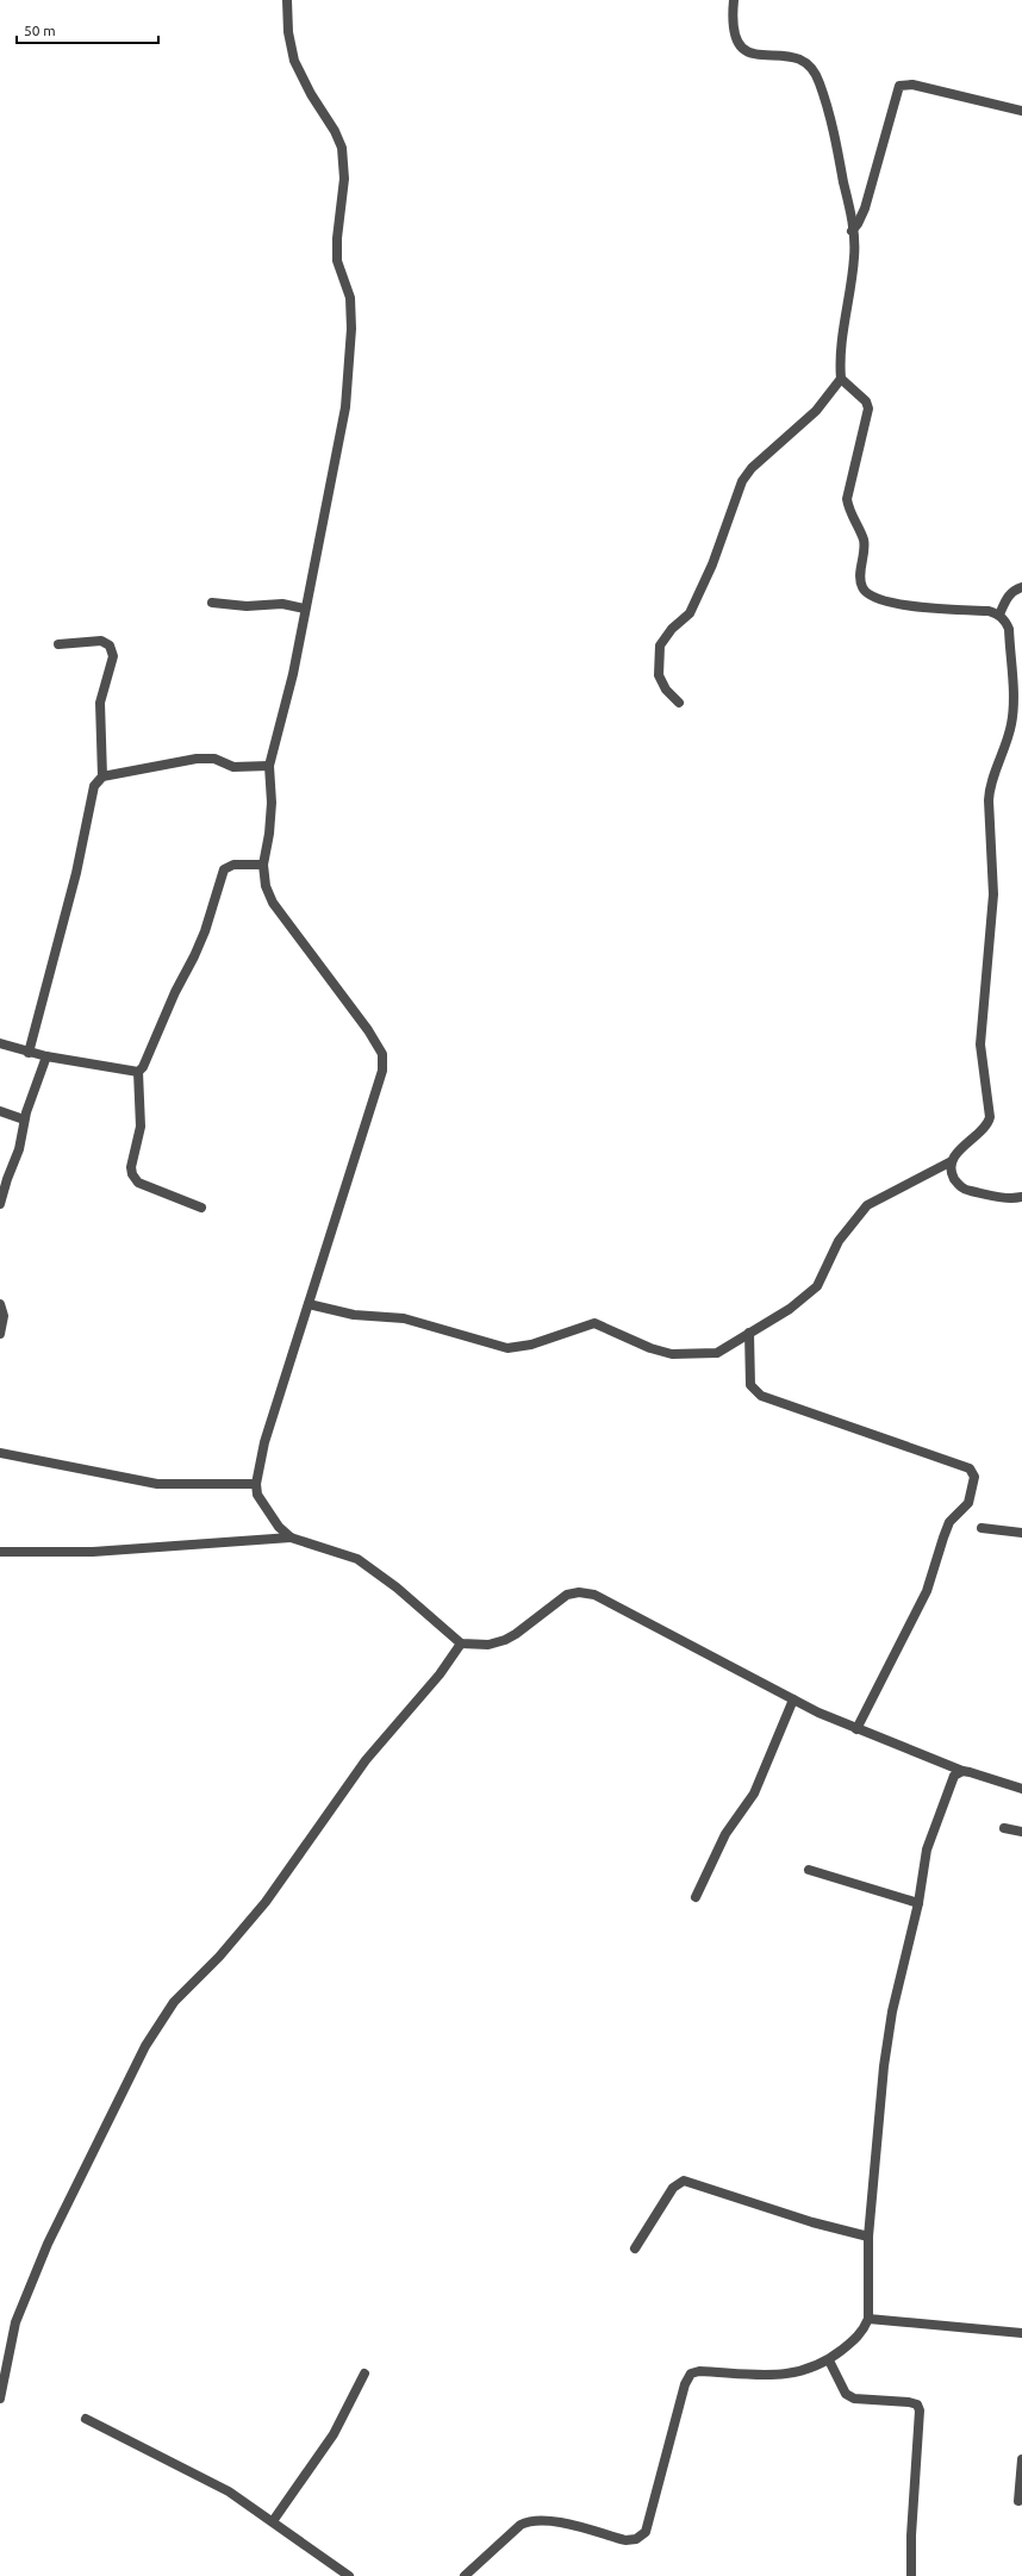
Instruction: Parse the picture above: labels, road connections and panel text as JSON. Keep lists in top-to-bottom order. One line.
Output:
{"scale_bar":"50 m"}
